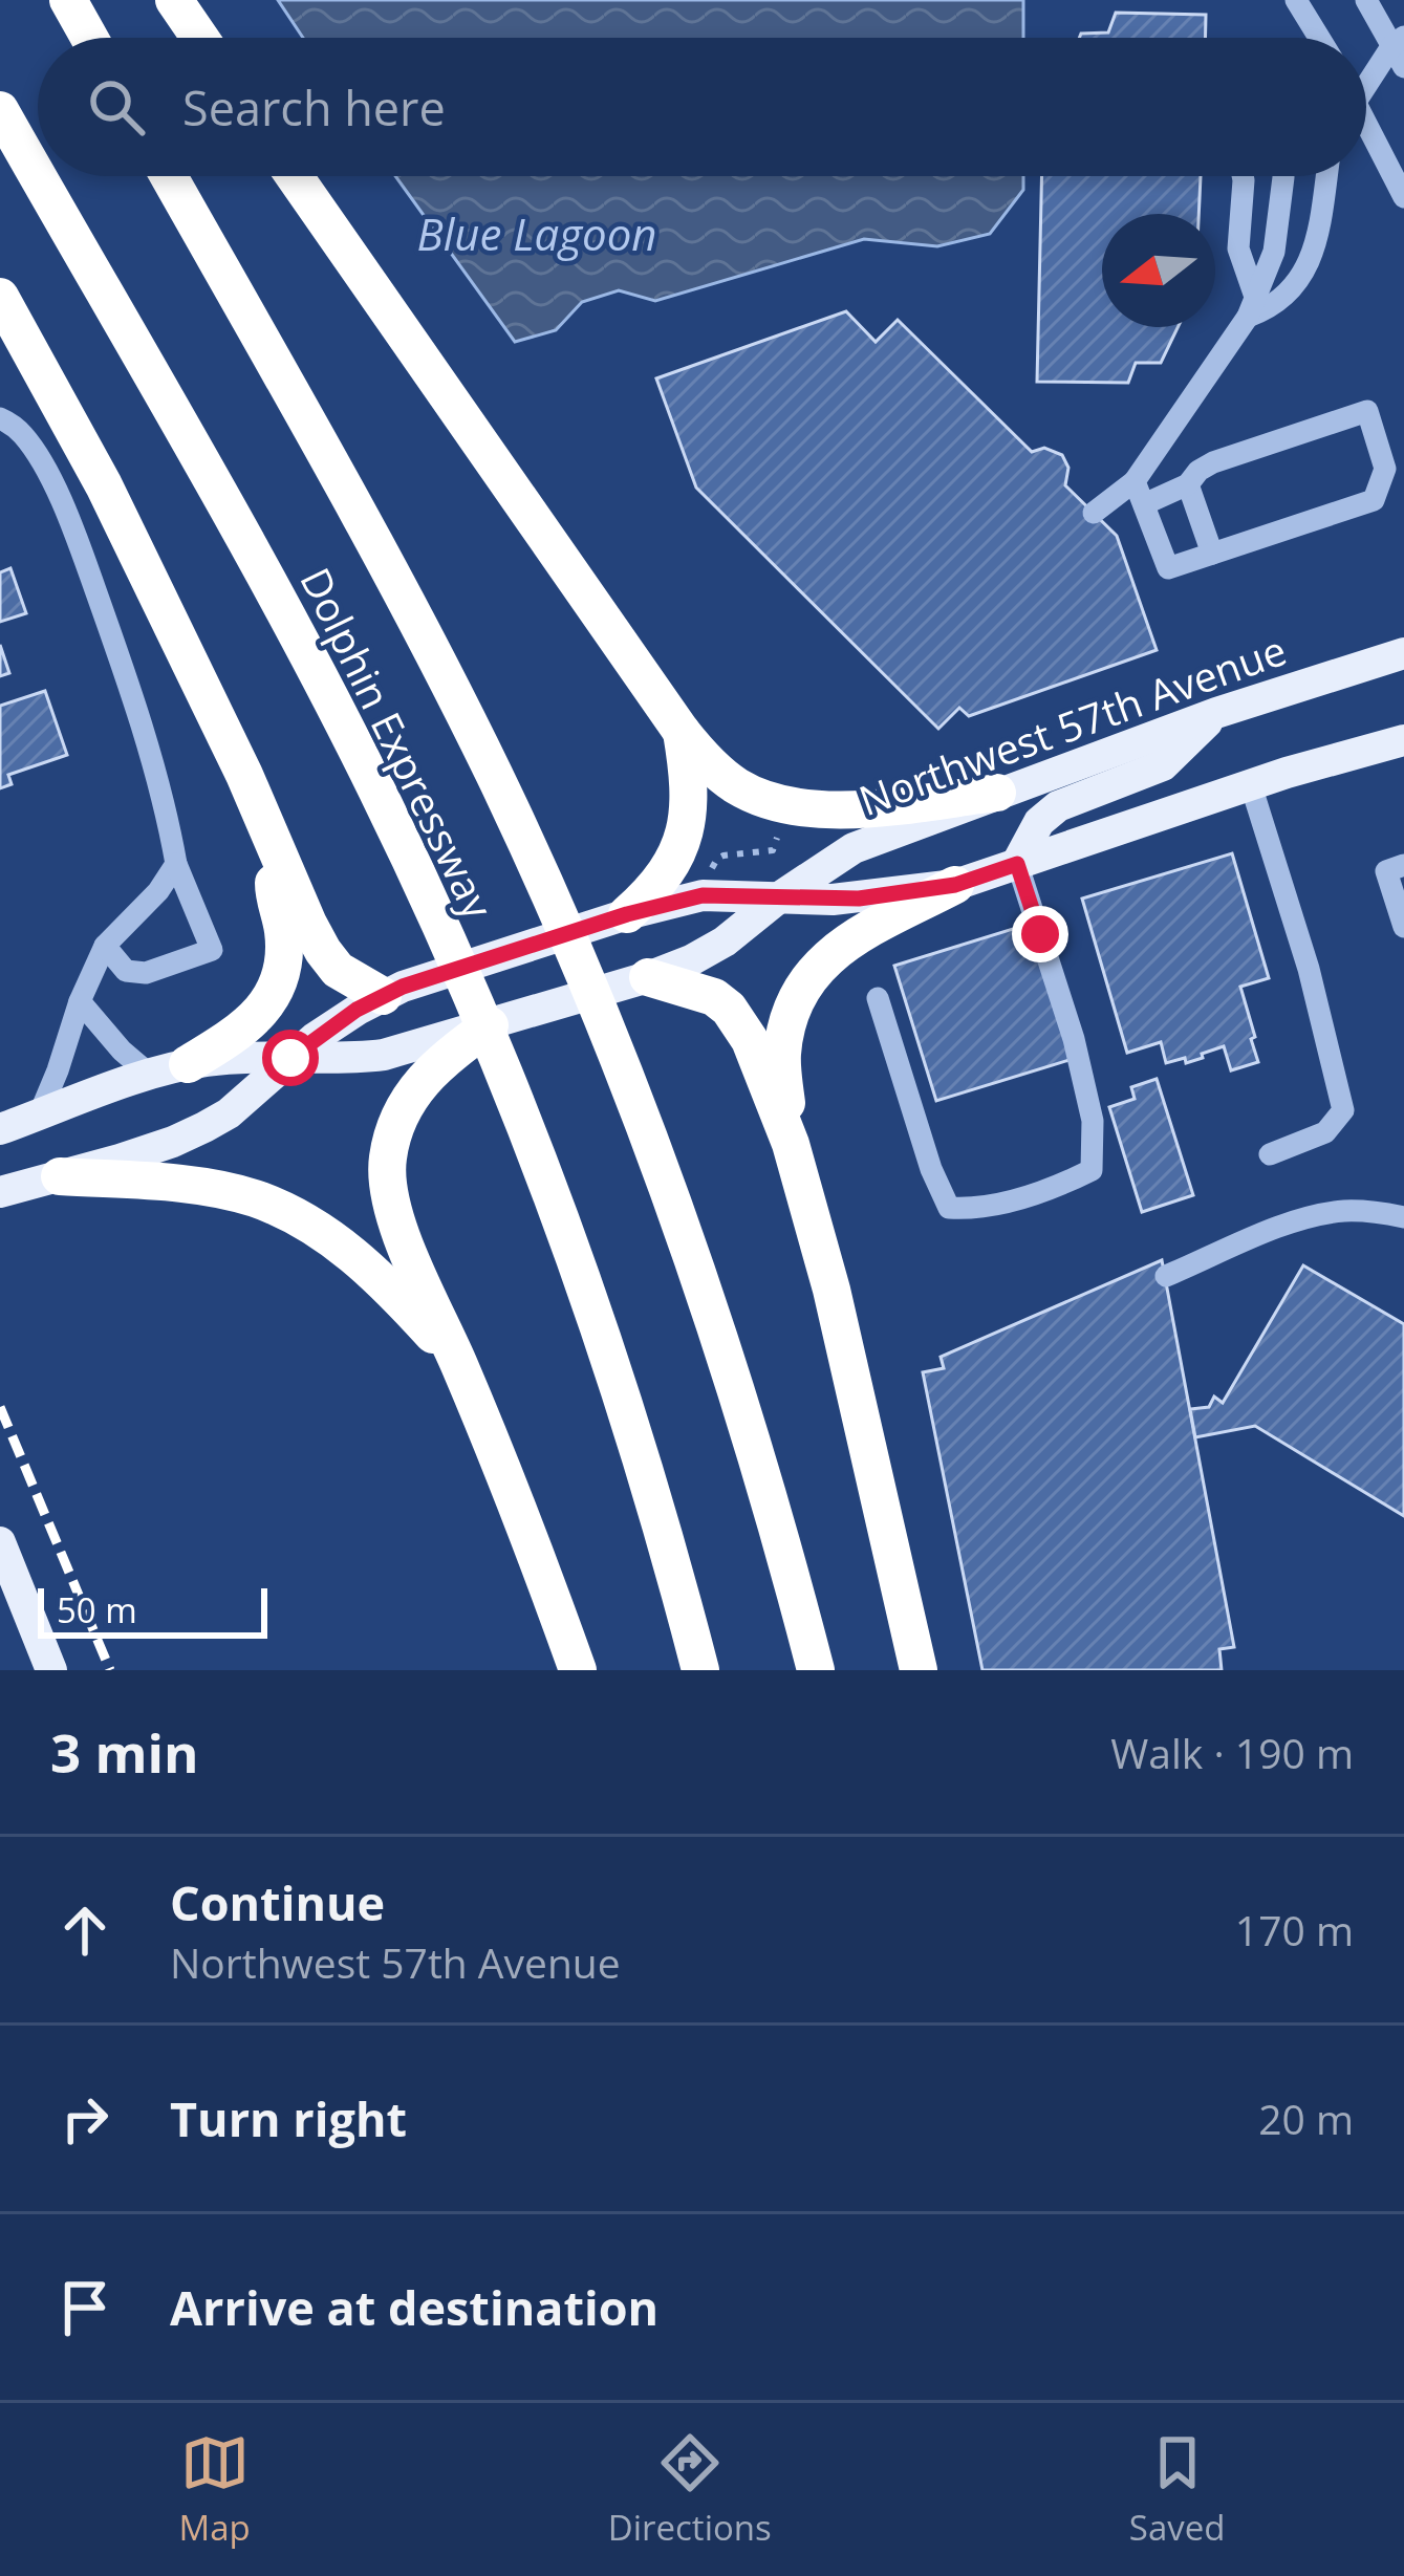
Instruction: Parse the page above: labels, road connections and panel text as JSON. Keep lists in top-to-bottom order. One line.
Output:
{"streets":{"highway":["Dolphin Expressway"],"main road":["Northwest 57th Avenue"]},"water":["Blue Lagoon"],"scale_bar":"50 m","north":"left","page":{"search":"Search here","scale":"50 m","heading":["3 min","Walk · 190 m"],"list":[["Continue","Northwest 57th Avenue","170 m"],["Turn right","20 m"],"Arrive at destination"],"nav":["Map","Directions","Saved"]}}
